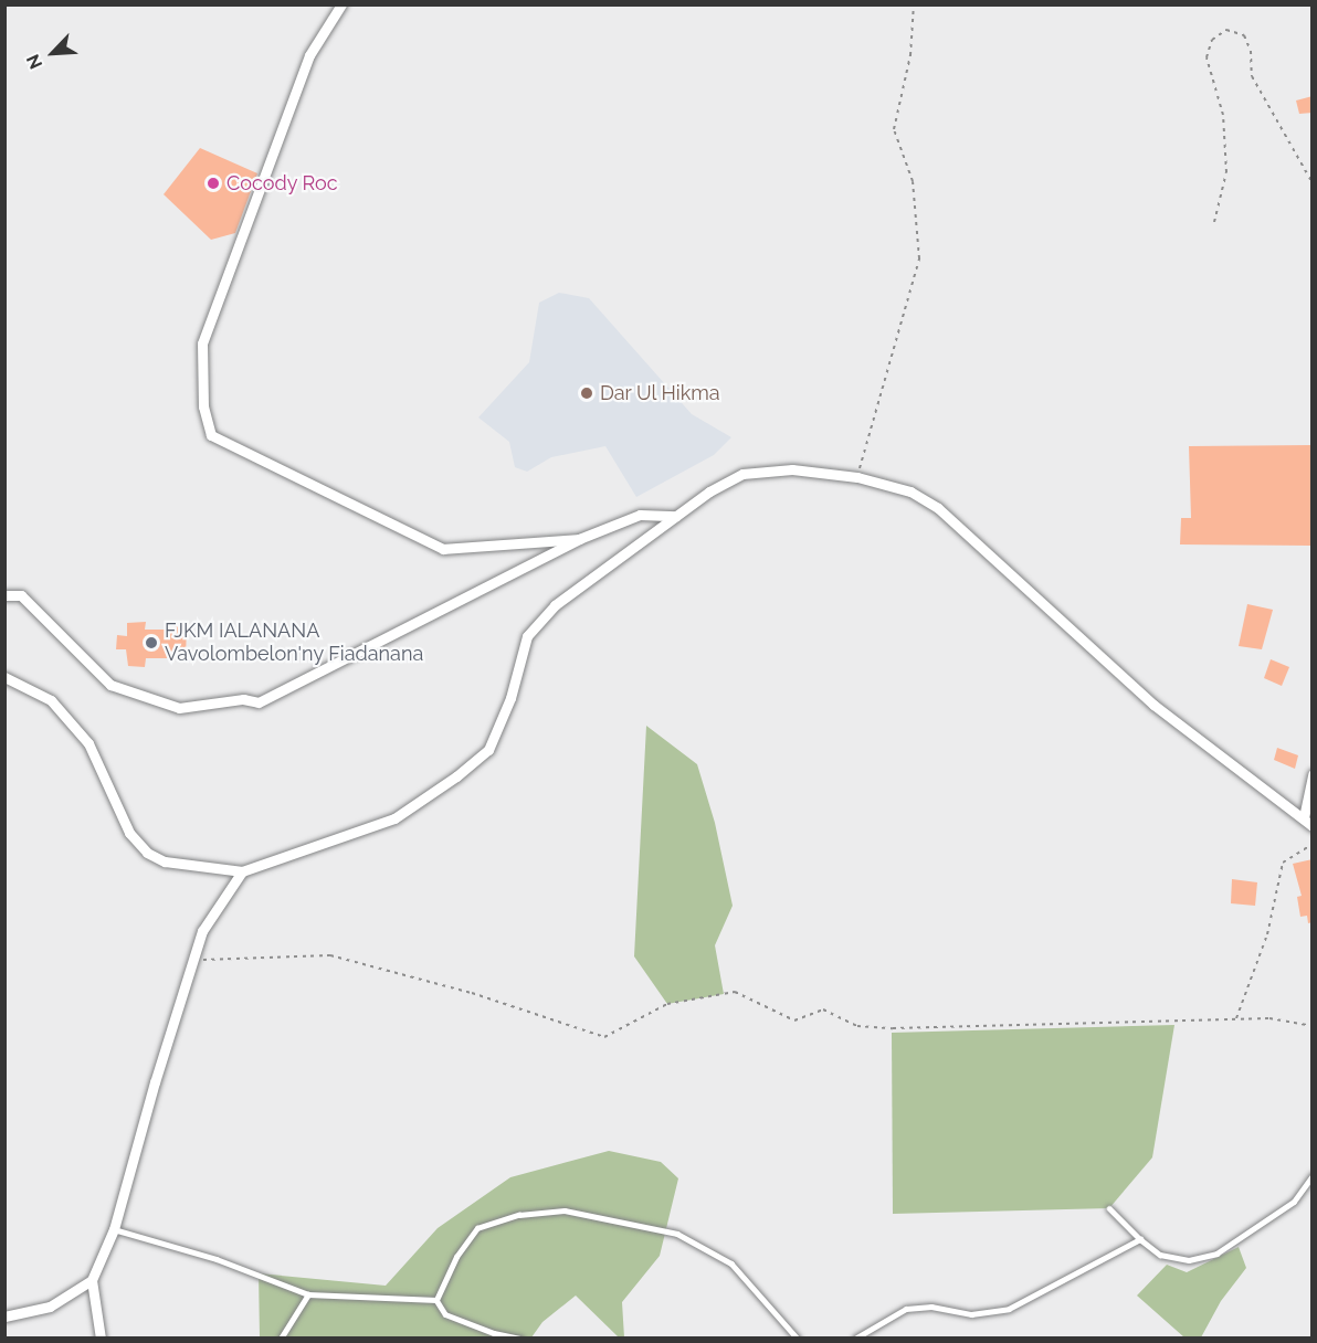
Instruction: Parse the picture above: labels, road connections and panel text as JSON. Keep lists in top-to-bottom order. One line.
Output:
{"places":["Cocody Roc","Dar Ul Hikma","FJKM IALANANA Vavolombelon'ny Fiadanana"],"north":"bottom left"}
